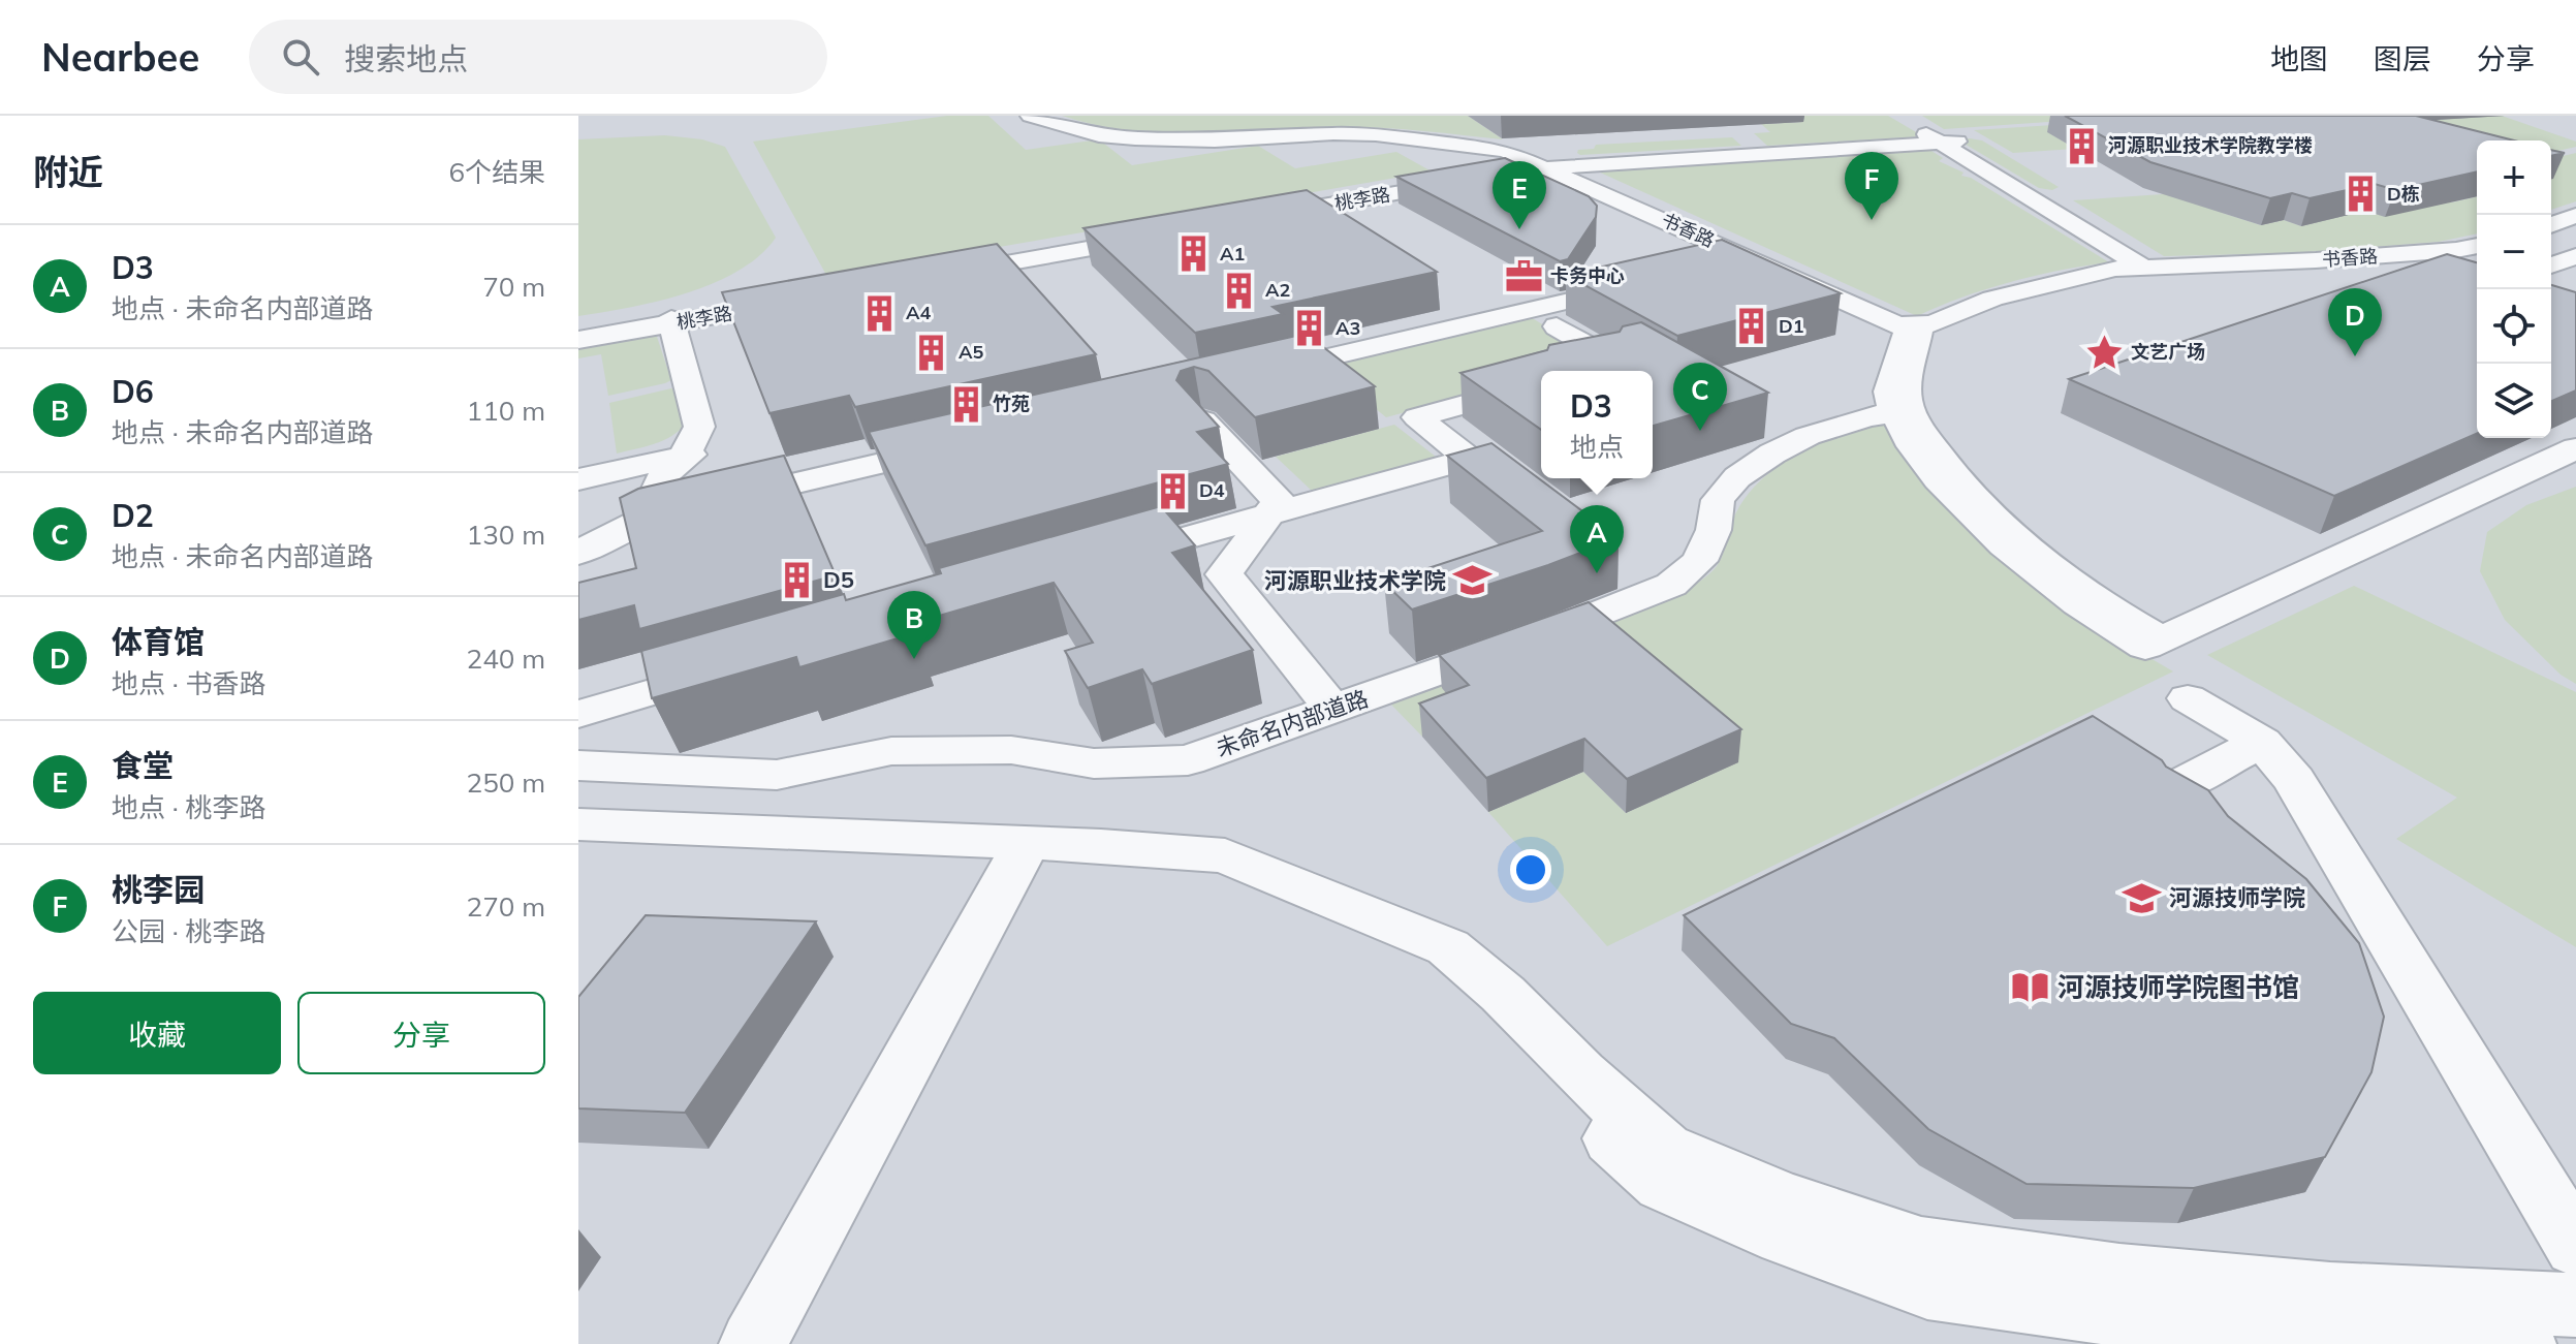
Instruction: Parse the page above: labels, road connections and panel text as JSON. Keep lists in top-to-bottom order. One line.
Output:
{"streets":{"street":["桃李路","书香路","未命名内部道路"]},"crossings":[["桃李路","书香路"]],"places":{"building":["河源职业技术学院教学楼","D栋","A1","A2","A4","D1","A3","A5","竹苑","D4","D5"],"office":["卡务中心"],"place":["文艺广场"],"school or university":["河源职业技术学院","河源技师学院"],"library":["河源技师学院图书馆"]},"page":{"header":"Nearbee","search":"搜索地点","nav":["地图","图层","分享"],"heading":["附近","6个结果"],"map_buttons":["+","−"],"pins":["F","E","D","C","A","B"],"list":[{"mark":"A","name":"D3","note":"地点 · 未命名内部道路","value":"70 m"},{"mark":"B","name":"D6","note":"地点 · 未命名内部道路","value":"110 m"},{"mark":"C","name":"D2","note":"地点 · 未命名内部道路","value":"130 m"},{"mark":"D","name":"体育馆","note":"地点 · 书香路","value":"240 m"},{"mark":"E","name":"食堂","note":"地点 · 桃李路","value":"250 m"},{"mark":"F","name":"桃李园","note":"公园 · 桃李路","value":"270 m"}],"popup":["D3","地点"],"buttons":["收藏","分享"]}}
